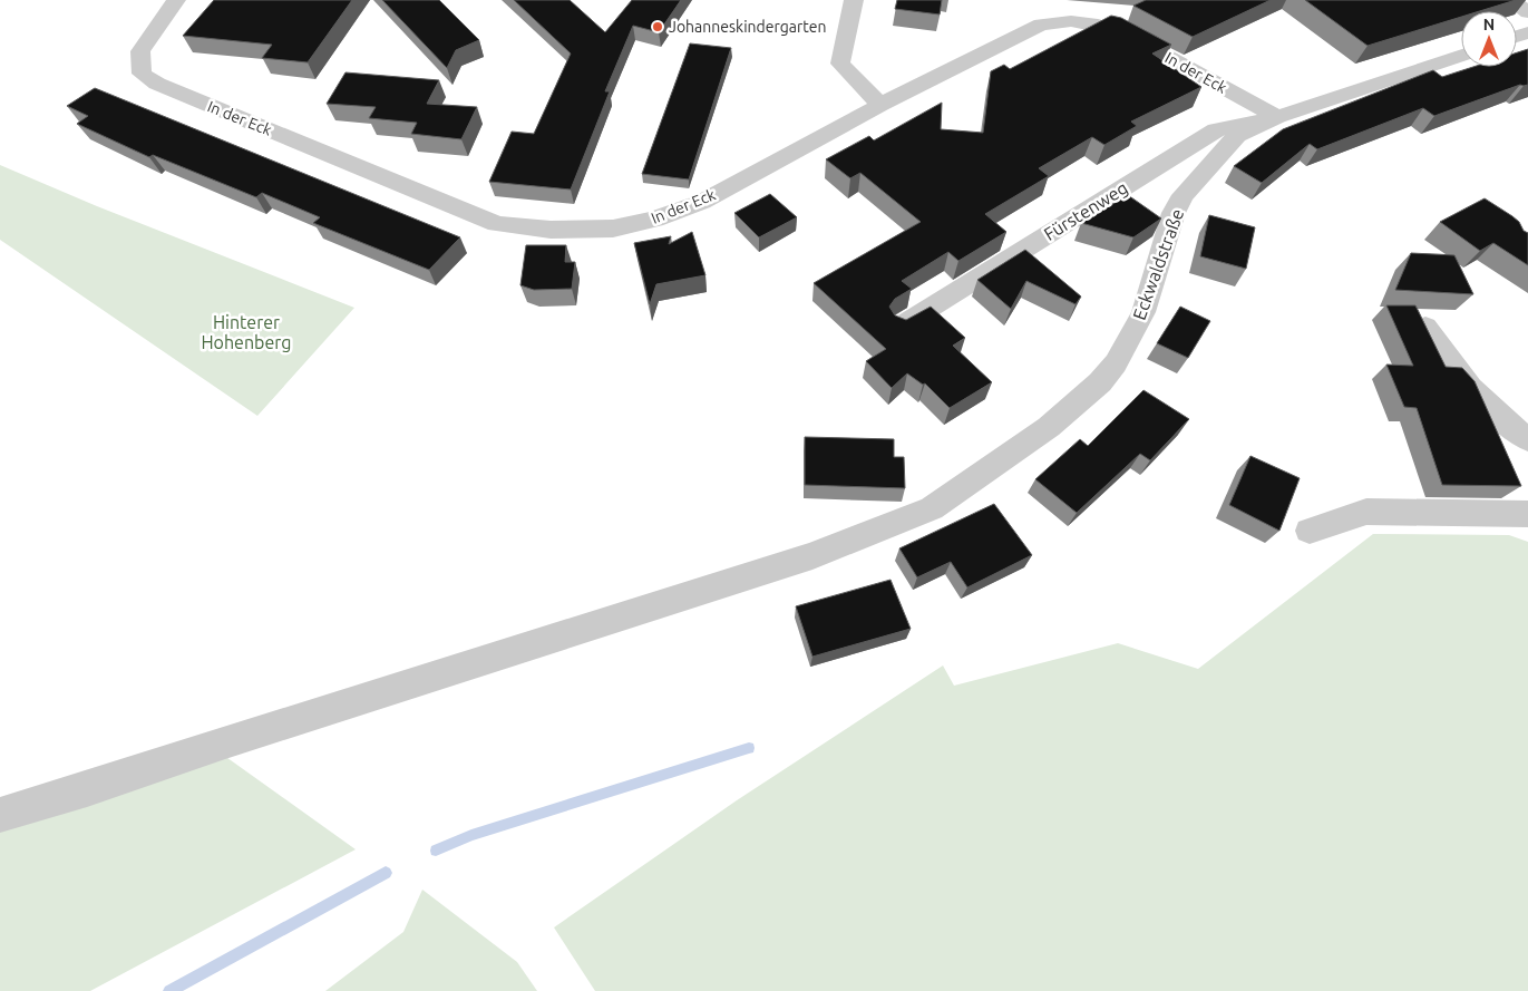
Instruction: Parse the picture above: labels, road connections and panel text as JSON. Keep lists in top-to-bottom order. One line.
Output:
{"streets":{"street":["In der Eck","Fürstenweg","Eckwaldstraße"]},"crossings":[["In der Eck","Fürstenweg"],["In der Eck","Eckwaldstraße"],["Fürstenweg","Eckwaldstraße"]],"parks":["Hinterer Hohenberg"],"places":["Johanneskindergarten"],"north":"top"}
